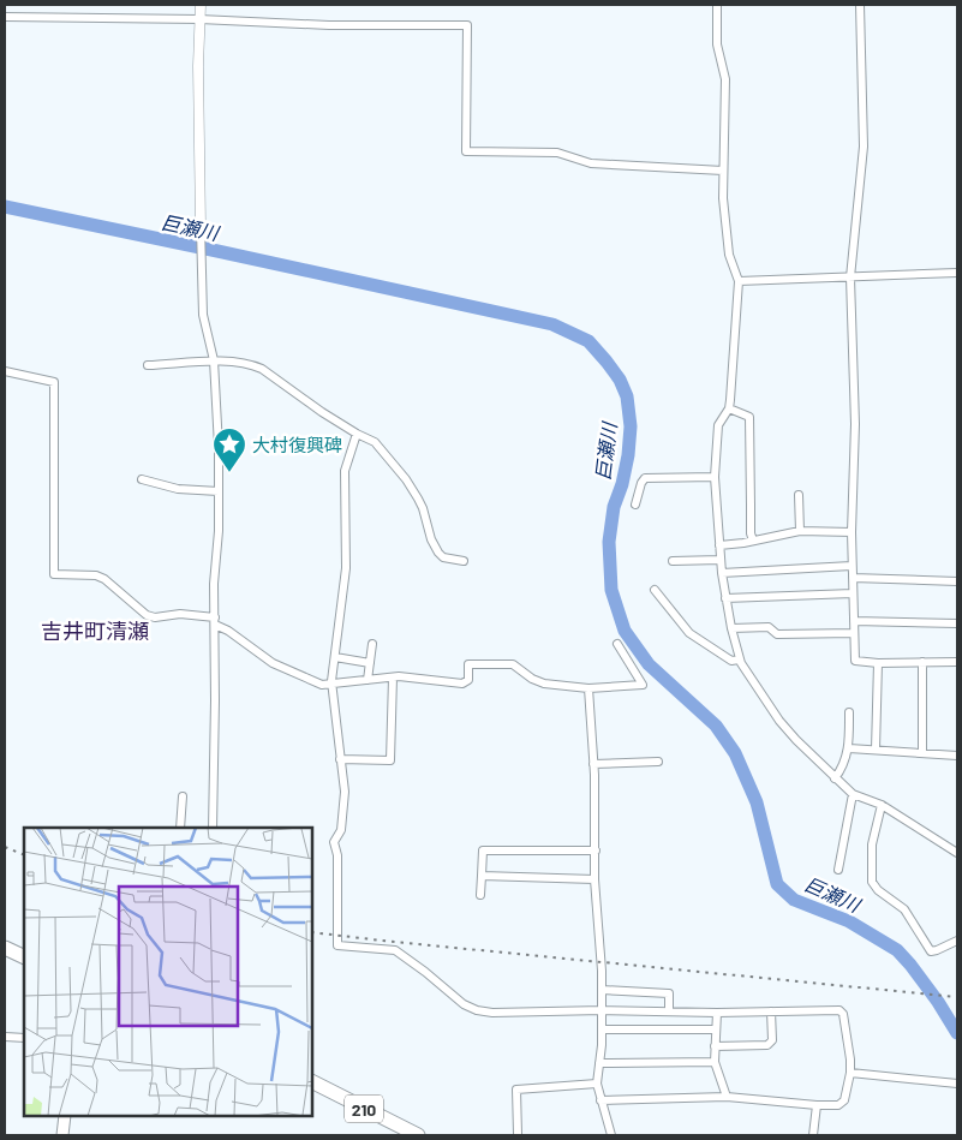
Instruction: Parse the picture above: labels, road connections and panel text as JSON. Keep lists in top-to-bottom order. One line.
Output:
{"streets":{"highway":["210"]},"districts":["吉井町清瀬"],"water":["巨瀬川"],"places":{"place":["大村復興碑"]}}
